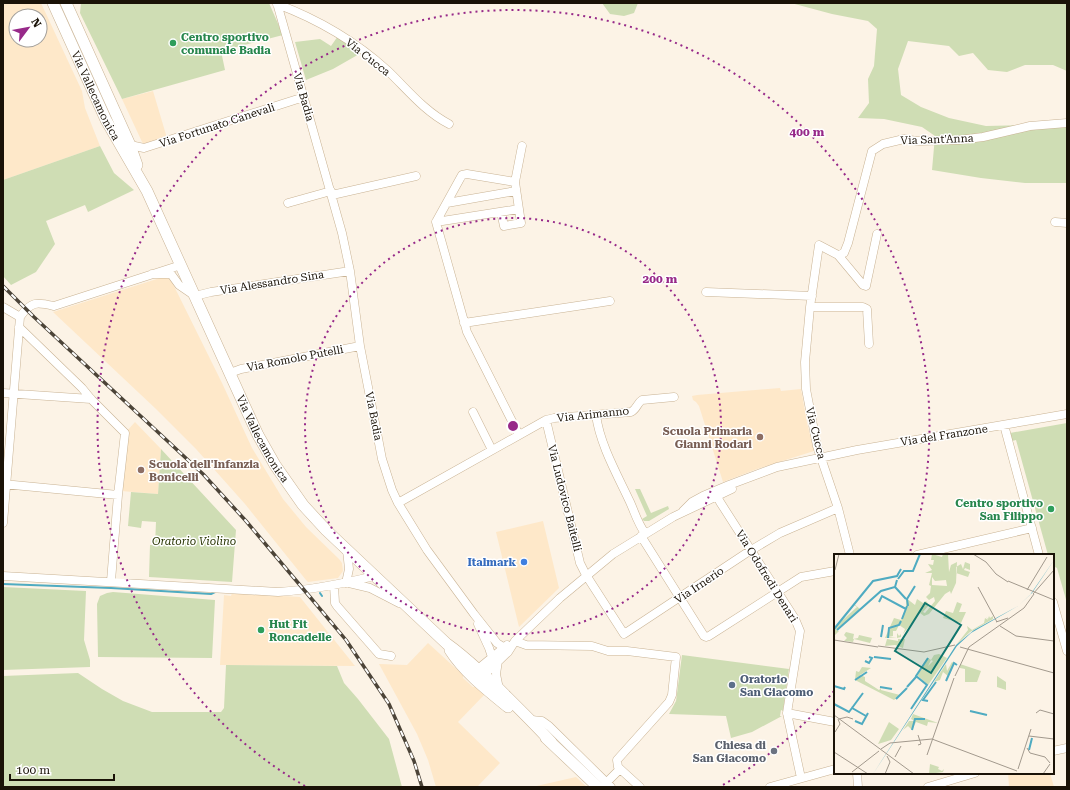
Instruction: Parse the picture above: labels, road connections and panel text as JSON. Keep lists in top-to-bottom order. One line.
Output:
{"streets":{"main road":["Via Vallecamonica"],"street":["Via Cucca","Via Badia","Via Fortunato Canevali","Via Sant'Anna","Via Alessandro Sina","Via Romolo Putelli","Via Arimanno","Via del Franzone","Via Ludovico Baitelli","Via Odofredi Denari","Via Irnerio"]},"crossings":[["Via Cucca","Via Badia"],["Via Cucca","Via Sant'Anna"],["Via Cucca","Via del Franzone"],["Via Cucca","Via Irnerio"],["Via Vallecamonica","Via Fortunato Canevali"],["Via Vallecamonica","Via Alessandro Sina"],["Via Vallecamonica","Via Romolo Putelli"],["Via Badia","Via Fortunato Canevali"],["Via Badia","Via Alessandro Sina"],["Via Badia","Via Romolo Putelli"],["Via Badia","Via Arimanno"],["Via Arimanno","Via Ludovico Baitelli"],["Via del Franzone","Via Ludovico Baitelli"],["Via del Franzone","Via Odofredi Denari"],["Via del Franzone","Via Irnerio"],["Via Ludovico Baitelli","Via Irnerio"],["Via Odofredi Denari","Via Irnerio"]],"parks":["Oratorio Violino"],"places":["Centro sportivo comunale Badia","Scuola Primaria Gianni Rodari","Scuola dell'Infanzia Bonicelli","Centro sportivo San Filippo","Italmark","Hut Fit Roncadelle","Oratorio San Giacomo","Chiesa di San Giacomo"],"scale_bar":"100 m","north":"top right","rings":["400 m","200 m"]}
